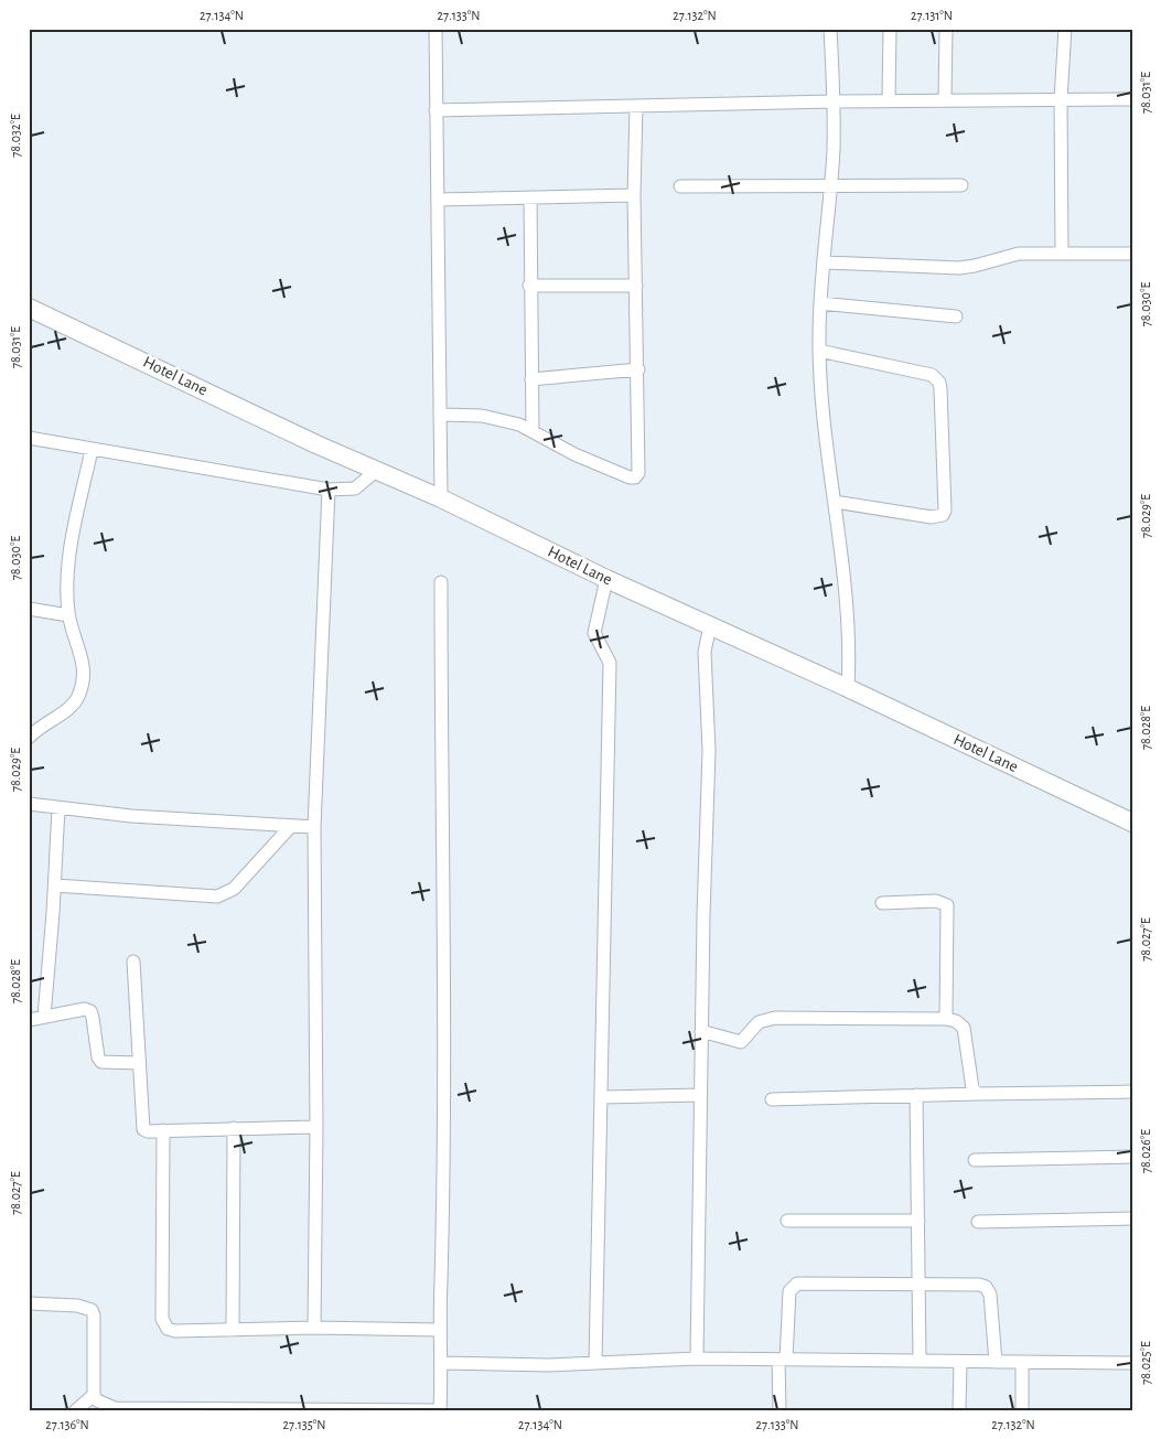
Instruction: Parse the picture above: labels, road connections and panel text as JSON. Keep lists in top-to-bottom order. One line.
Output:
{"streets":{"street":["Hotel Lane"]},"coordinates":["27.134°N","27.133°N","27.132°N","27.131°N","78.031°E","78.032°E","78.030°E","78.029°E","78.028°E","78.027°E","78.026°E","78.025°E","27.136°N","27.135°N"]}
